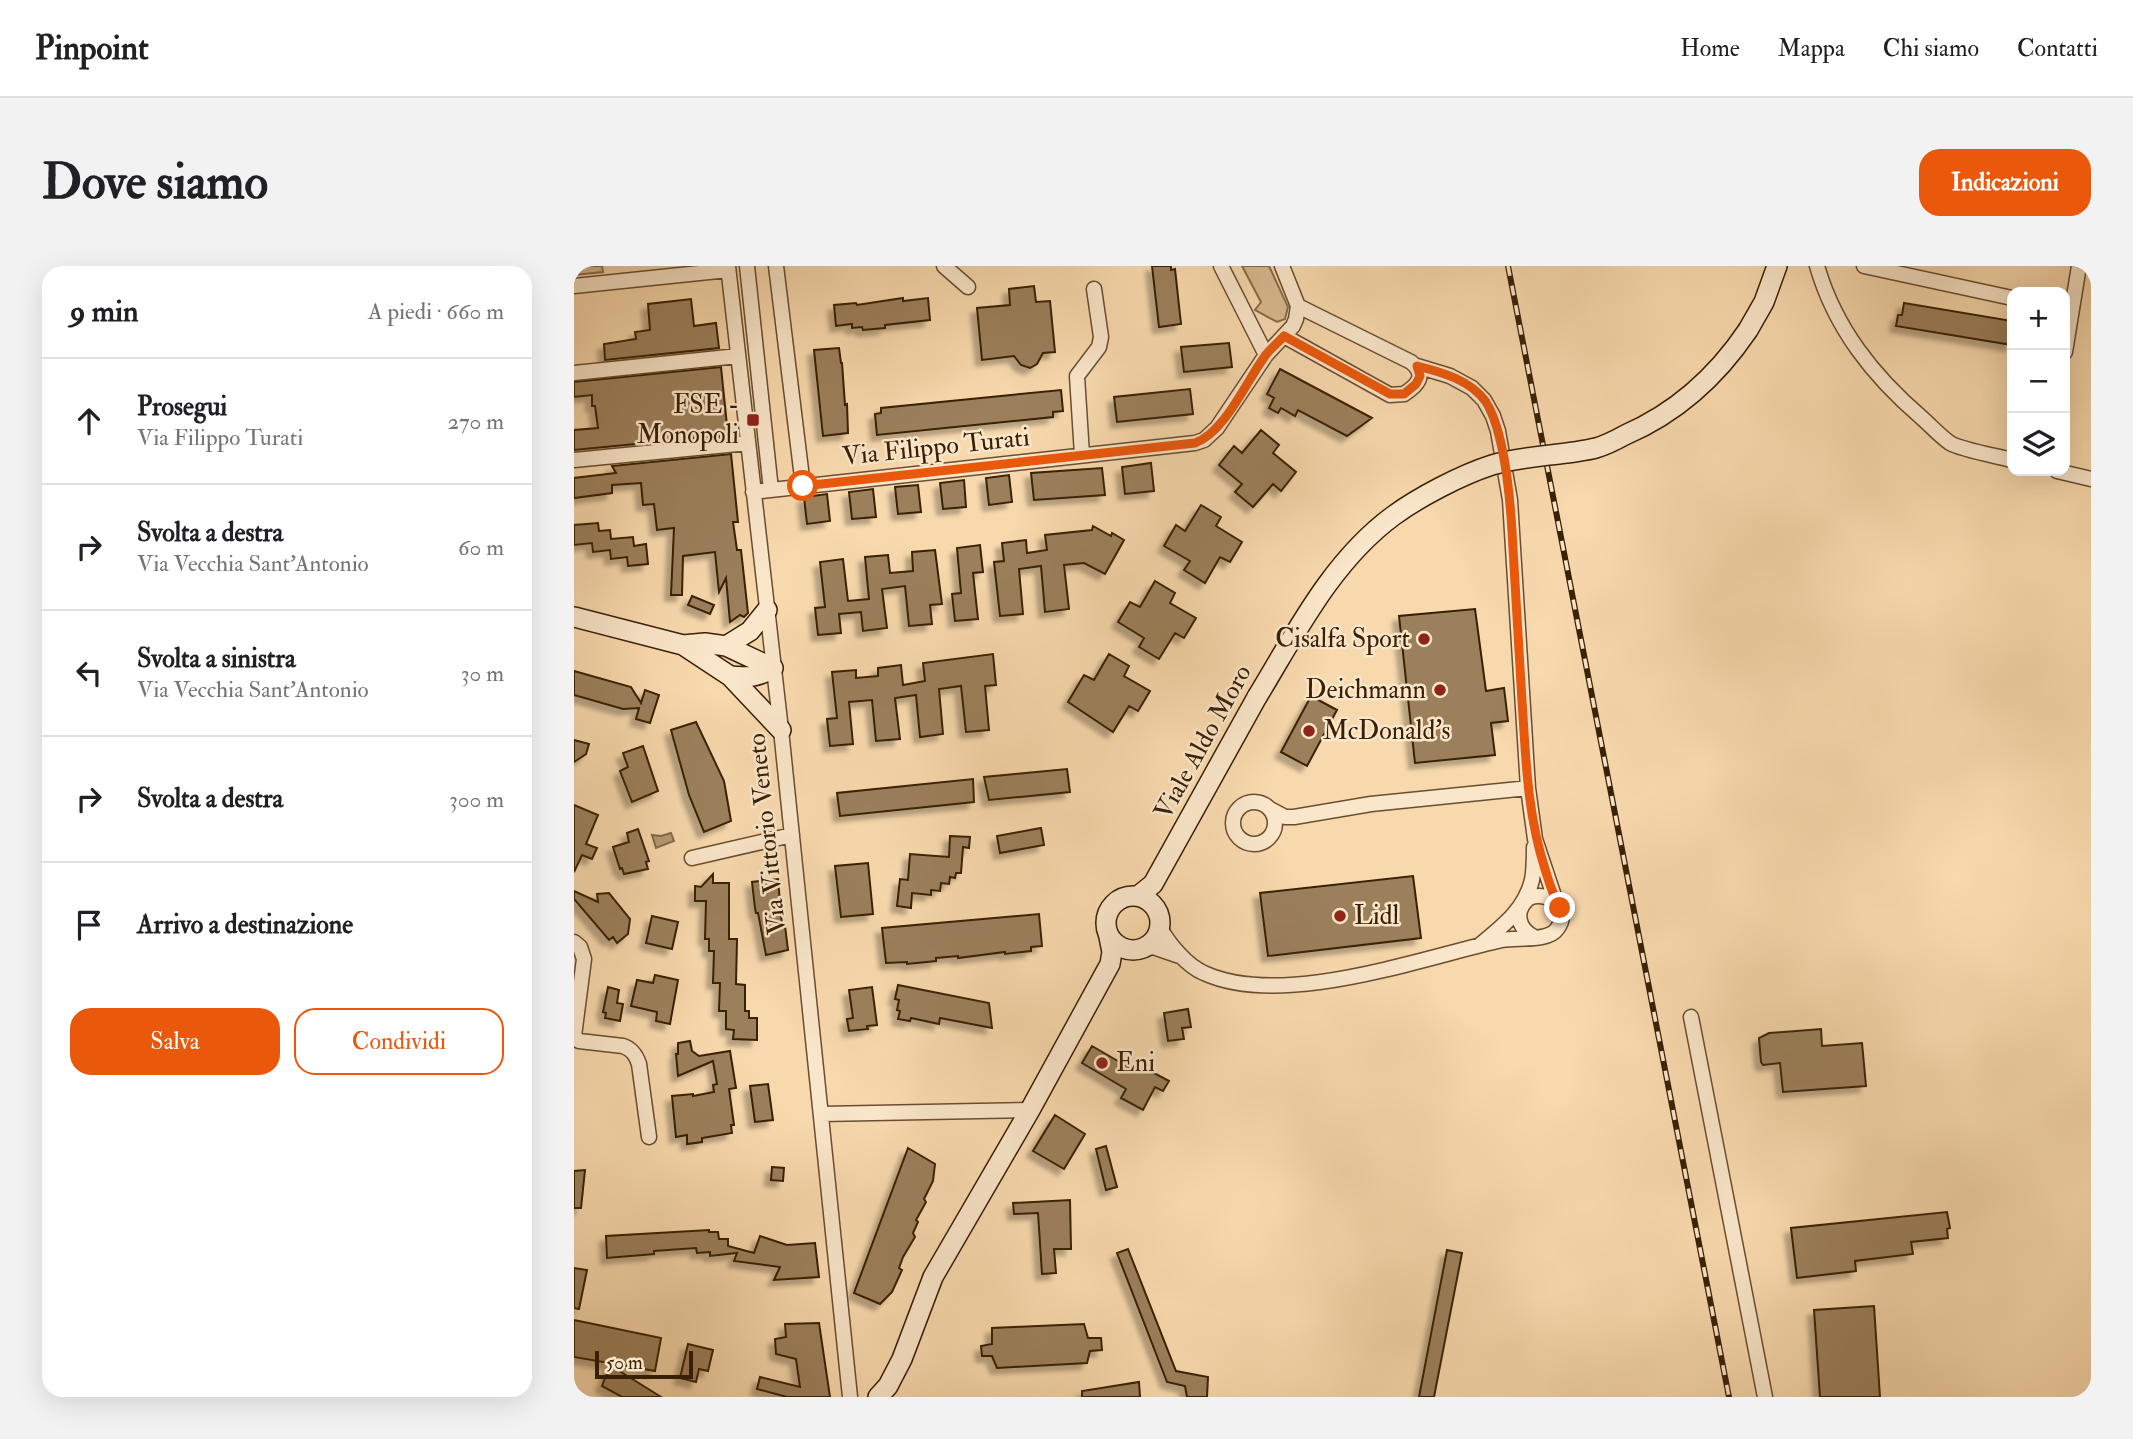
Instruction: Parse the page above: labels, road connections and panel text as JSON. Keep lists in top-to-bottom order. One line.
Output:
{"streets":{"main road":["Viale Aldo Moro"],"street":["Via Filippo Turati","Via Vittorio Veneto"]},"crossings":[["Via Filippo Turati","Via Vittorio Veneto"]],"places":{"transit":["FSE - Monopoli"],"other":["Cisalfa Sport","Deichmann","McDonald's","Lidl","Eni"]},"scale_bar":"50 m","page":{"header":"Pinpoint","nav":["Home","Mappa","Chi siamo","Contatti"],"buttons":["Indicazioni",["Salva","Condividi"]],"title":"Dove siamo","heading":["9 min","A piedi · 660 m"],"map_buttons":["+","−"],"list":[["Prosegui","Via Filippo Turati","270 m"],["Svolta a destra","Via Vecchia Sant'Antonio","60 m"],["Svolta a sinistra","Via Vecchia Sant'Antonio","30 m"],["Svolta a destra","300 m"],"Arrivo a destinazione"],"scale":"50 m"}}
